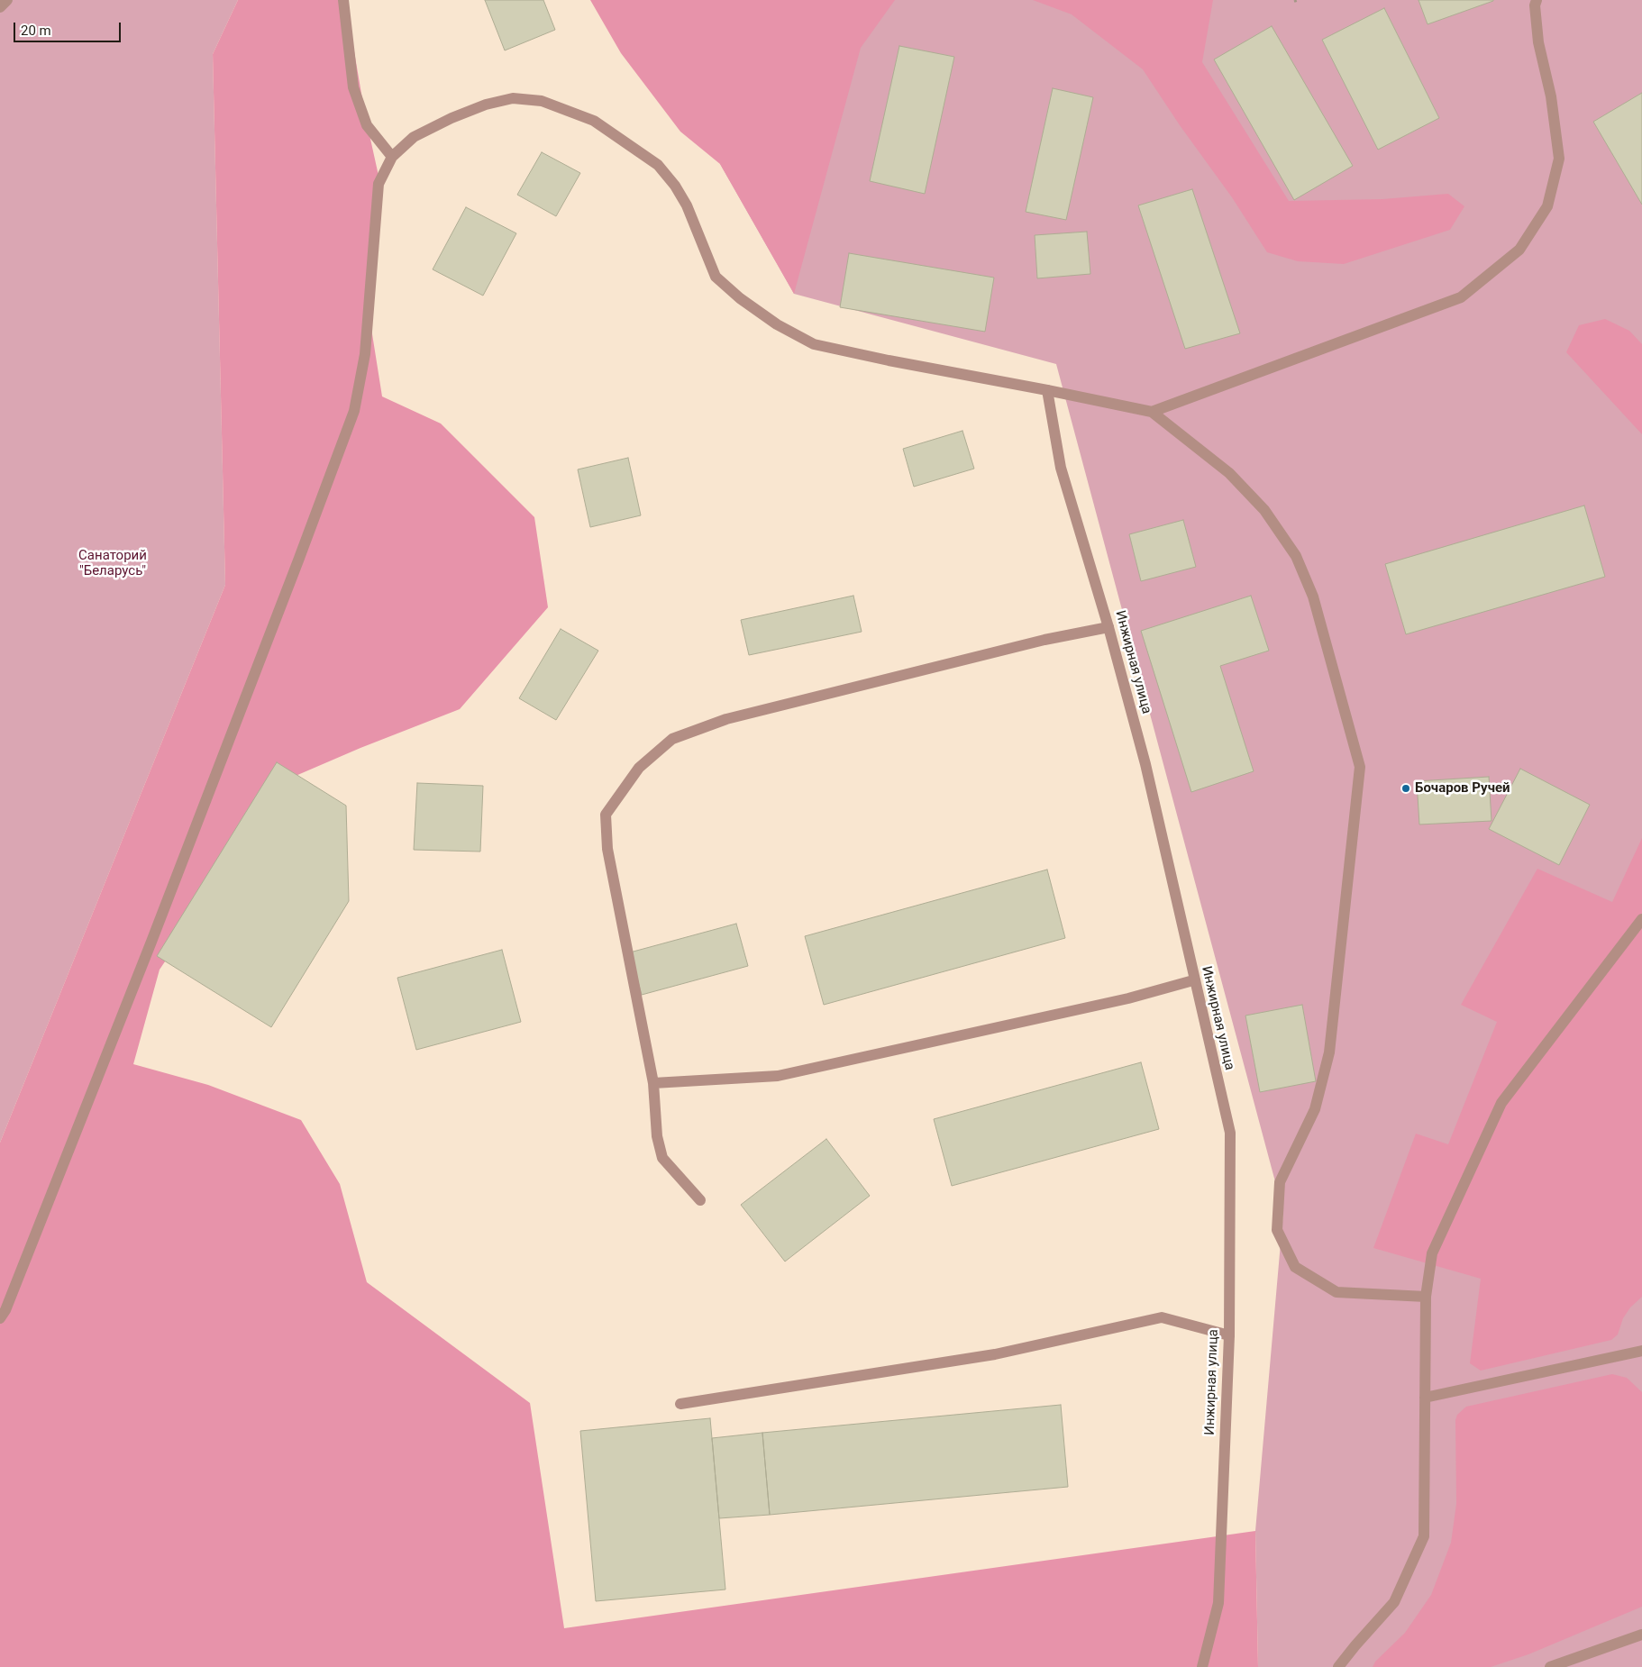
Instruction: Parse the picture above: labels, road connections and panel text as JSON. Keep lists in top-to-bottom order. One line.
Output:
{"streets":{"street":["Инжирная улица"]},"parks":["Санаторий \"Беларусь\""],"places":["Бочаров Ручей"],"scale_bar":"20 m"}
